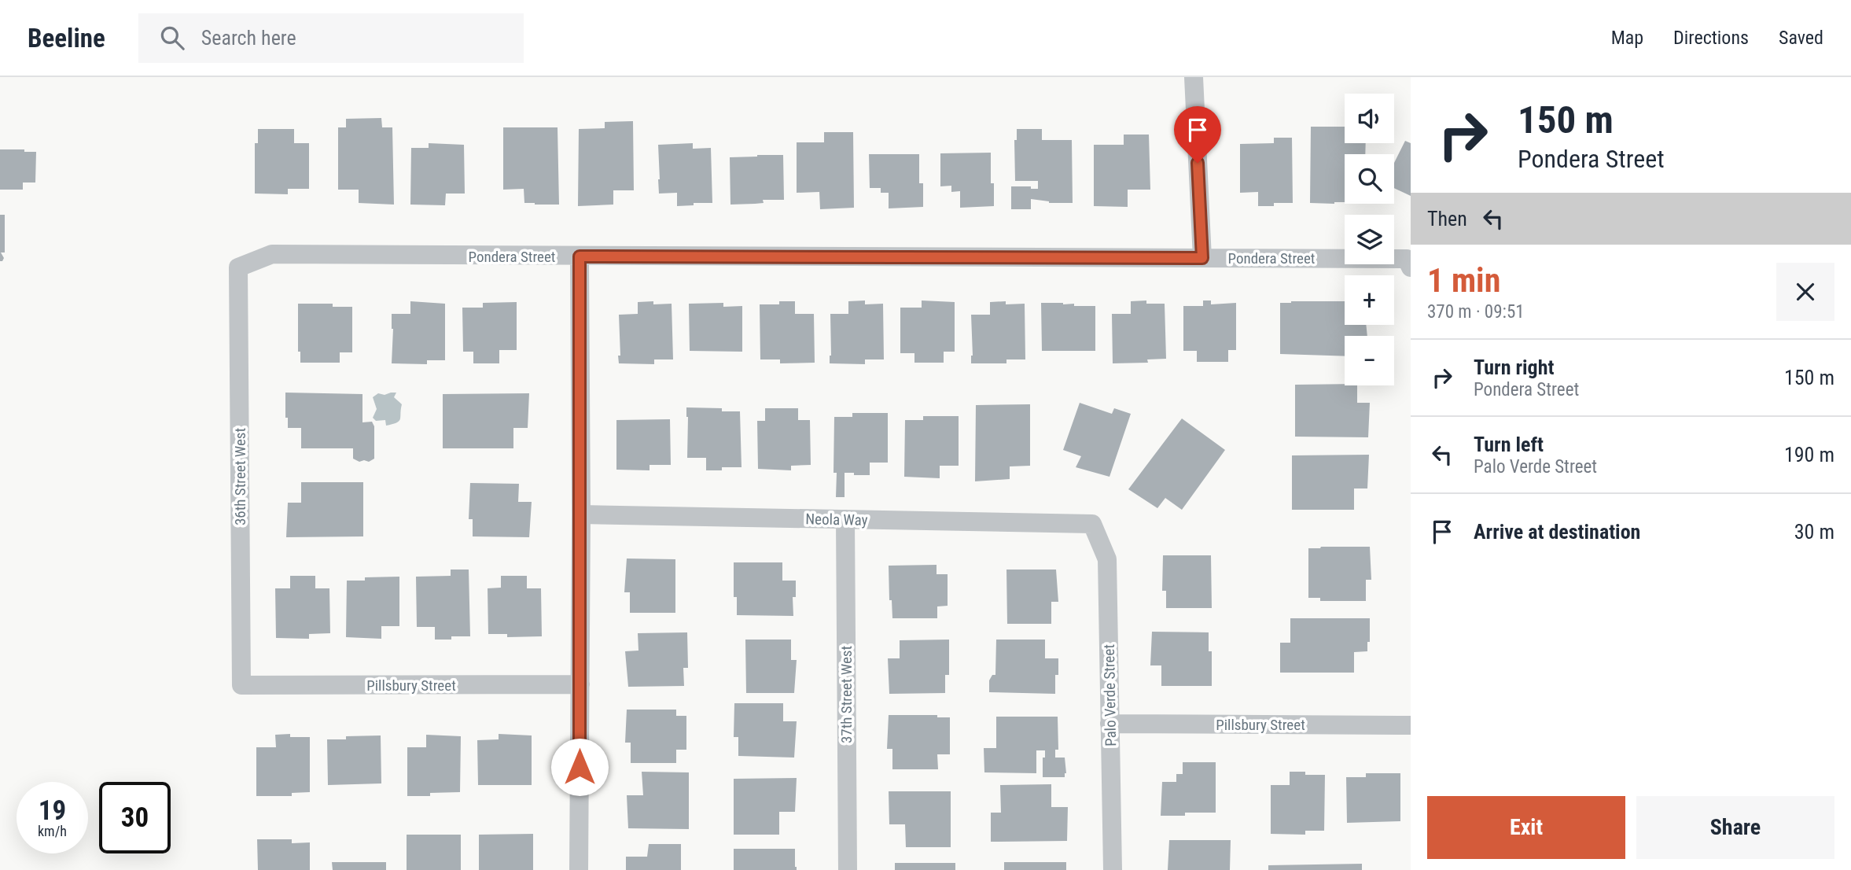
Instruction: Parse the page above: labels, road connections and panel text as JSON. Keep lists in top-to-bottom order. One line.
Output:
{"streets":{"street":["Pondera Street","36th Street West","Neola Way","Pillsbury Street","37th Street West","Palo Verde Street"]},"crossings":[["Pondera Street","36th Street West"],["36th Street West","Pillsbury Street"],["Neola Way","37th Street West"],["Neola Way","Palo Verde Street"],["Pillsbury Street","Palo Verde Street"]],"page":{"header":"Beeline","search":"Search here","nav":["Map","Directions","Saved"],"turn":["150 m","Pondera Street"],"map_buttons":["+","−"],"then":"Then","heading":["1 min","370 m · 09:51"],"list":[{"name":"Turn right","note":"Pondera Street","value":"150 m"},{"name":"Turn left","note":"Palo Verde Street","value":"190 m"},{"name":"Arrive at destination","value":"30 m"}],"speed":"19 km/h","limit":"30","buttons":["Exit","Share"]}}
